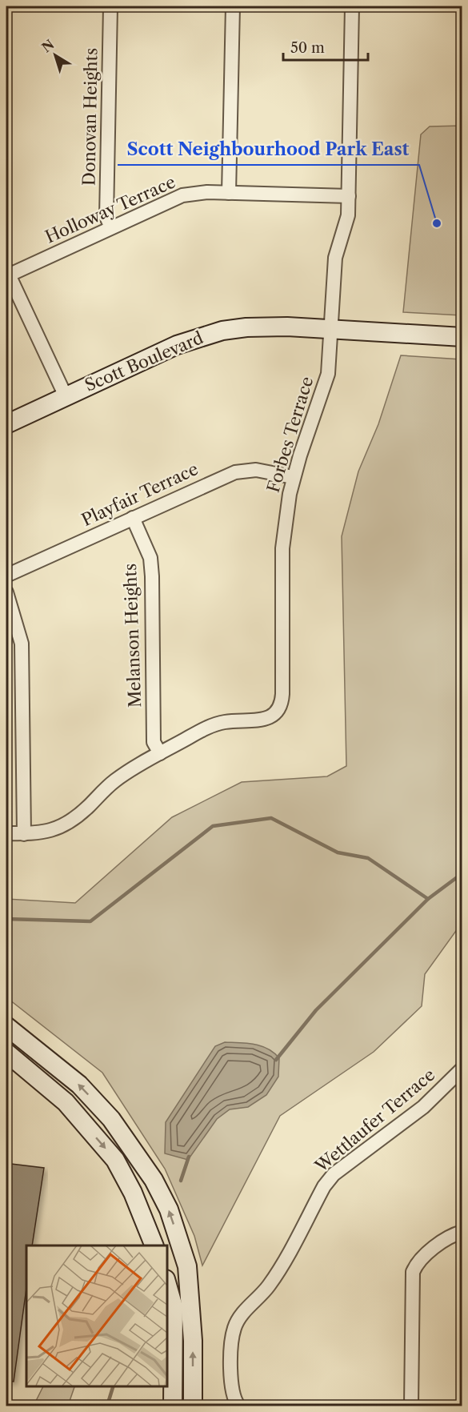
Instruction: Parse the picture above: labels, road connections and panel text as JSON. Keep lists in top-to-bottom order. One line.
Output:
{"streets":{"main road":["Scott Boulevard"],"street":["Donovan Heights","Holloway Terrace","Forbes Terrace","Playfair Terrace","Melanson Heights","Wettlaufer Terrace"]},"crossings":[["Donovan Heights","Holloway Terrace"],["Holloway Terrace","Forbes Terrace"],["Scott Boulevard","Forbes Terrace"],["Forbes Terrace","Playfair Terrace"],["Forbes Terrace","Melanson Heights"],["Playfair Terrace","Melanson Heights"]],"places":["Scott Neighbourhood Park East"],"scale_bar":"50 m","north":"top left"}
